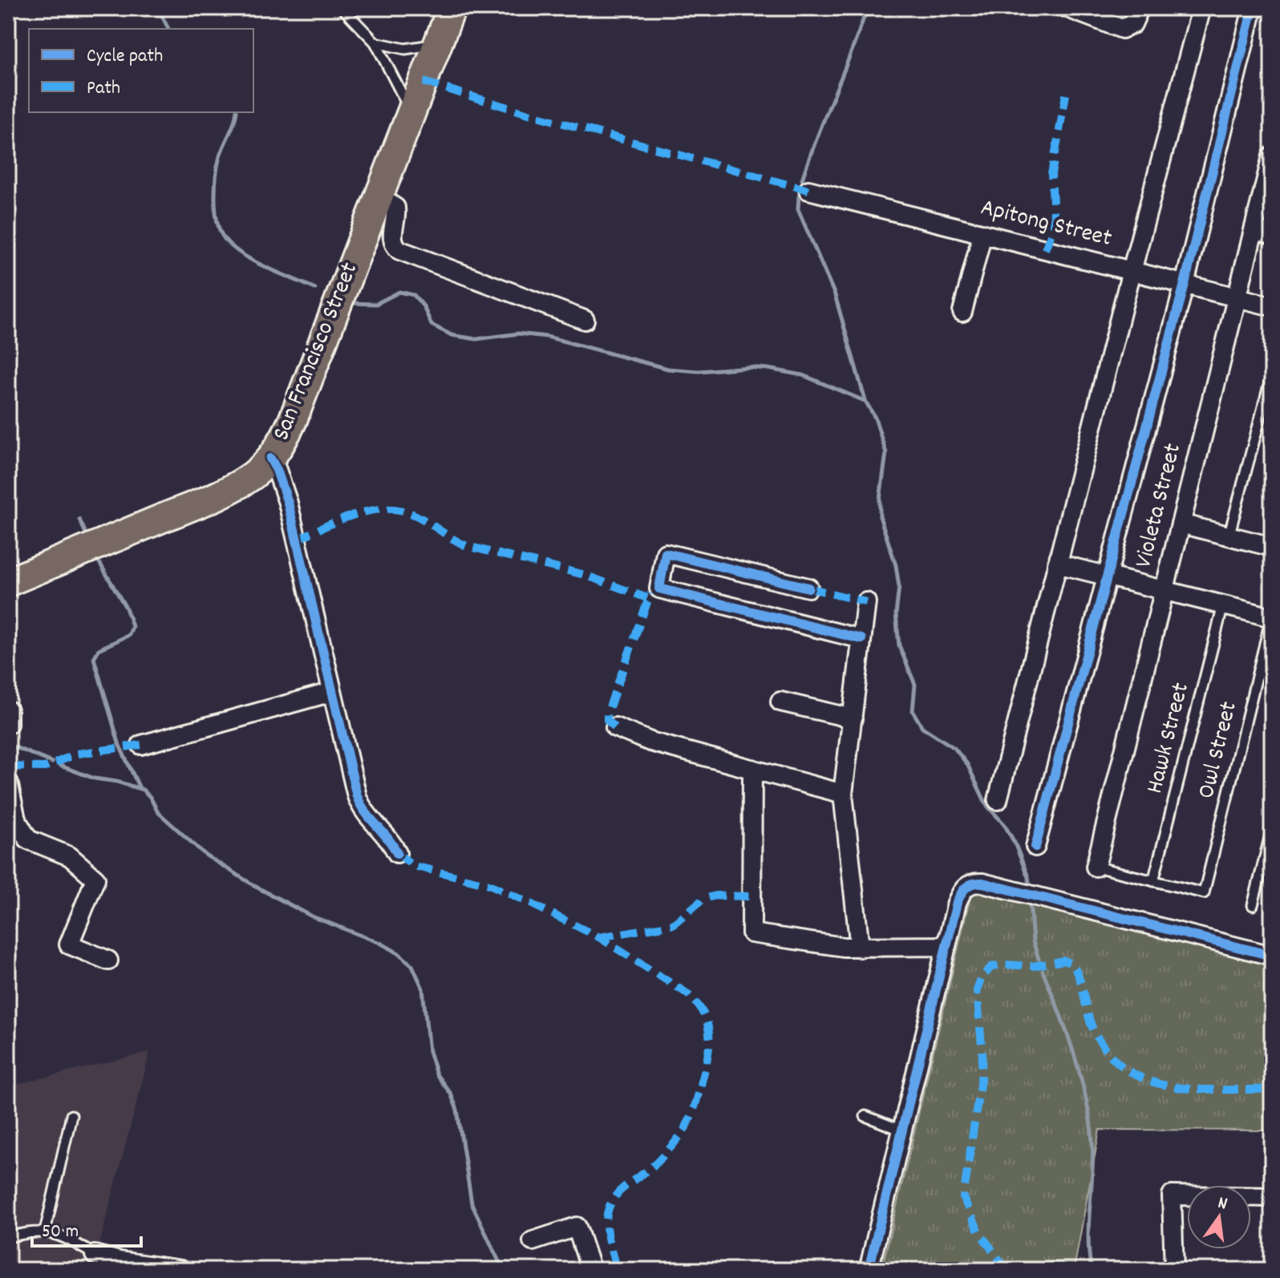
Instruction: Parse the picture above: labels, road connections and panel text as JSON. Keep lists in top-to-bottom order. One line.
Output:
{"streets":{"main road":["San Francisco Street"],"street":["Apitong Street","Violeta Street"],"lane":["Hawk Street","Owl Street"]},"crossings":[["Apitong Street","Violeta Street"],["Hawk Street","Owl Street"]],"legend":["Cycle path","Path"],"scale_bar":"50 m","north":"top"}
